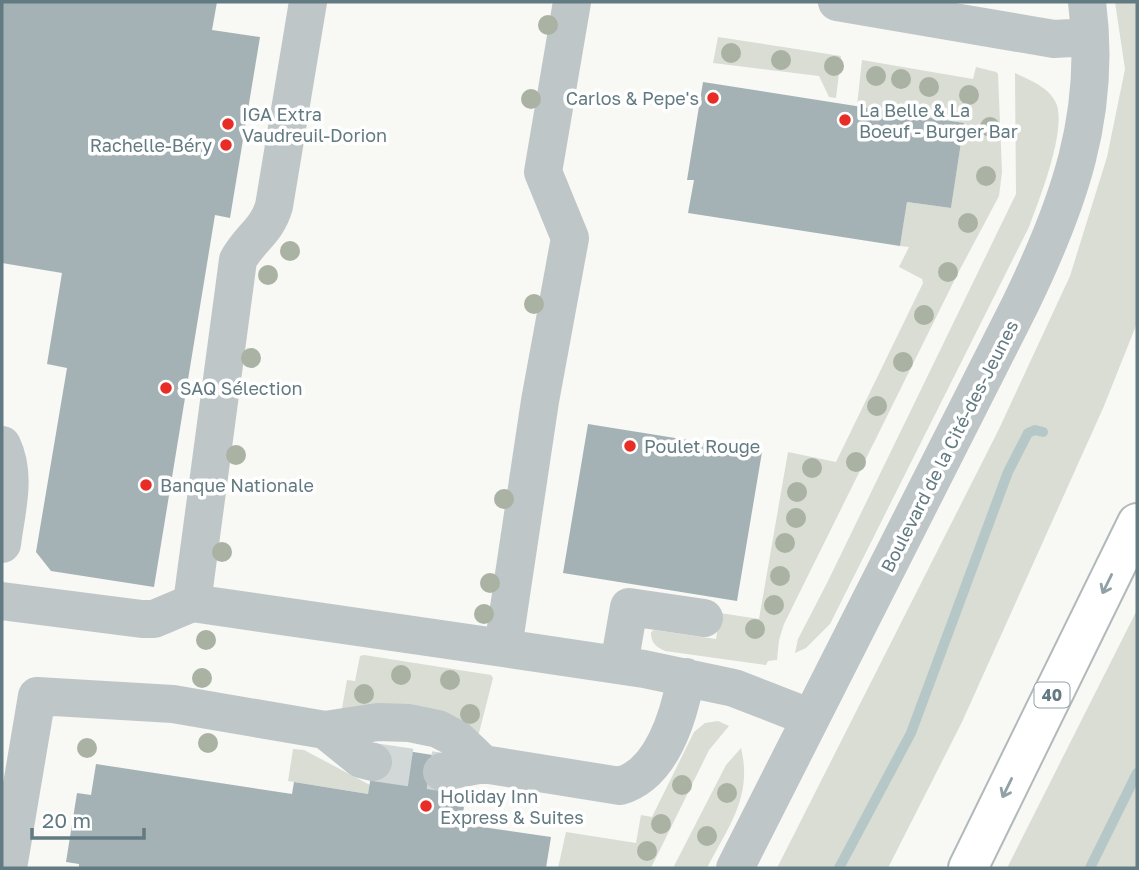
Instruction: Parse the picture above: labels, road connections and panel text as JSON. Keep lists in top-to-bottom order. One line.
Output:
{"streets":{"highway":["40"],"street":["Boulevard de la Cité-des-Jeunes"]},"places":["Carlos & Pepe's","La Belle & La Boeuf - Burger Bar","IGA Extra Vaudreuil-Dorion","Rachelle-Béry","SAQ Sélection","Poulet Rouge","Banque Nationale","Holiday Inn Express & Suites"],"scale_bar":"20 m"}
